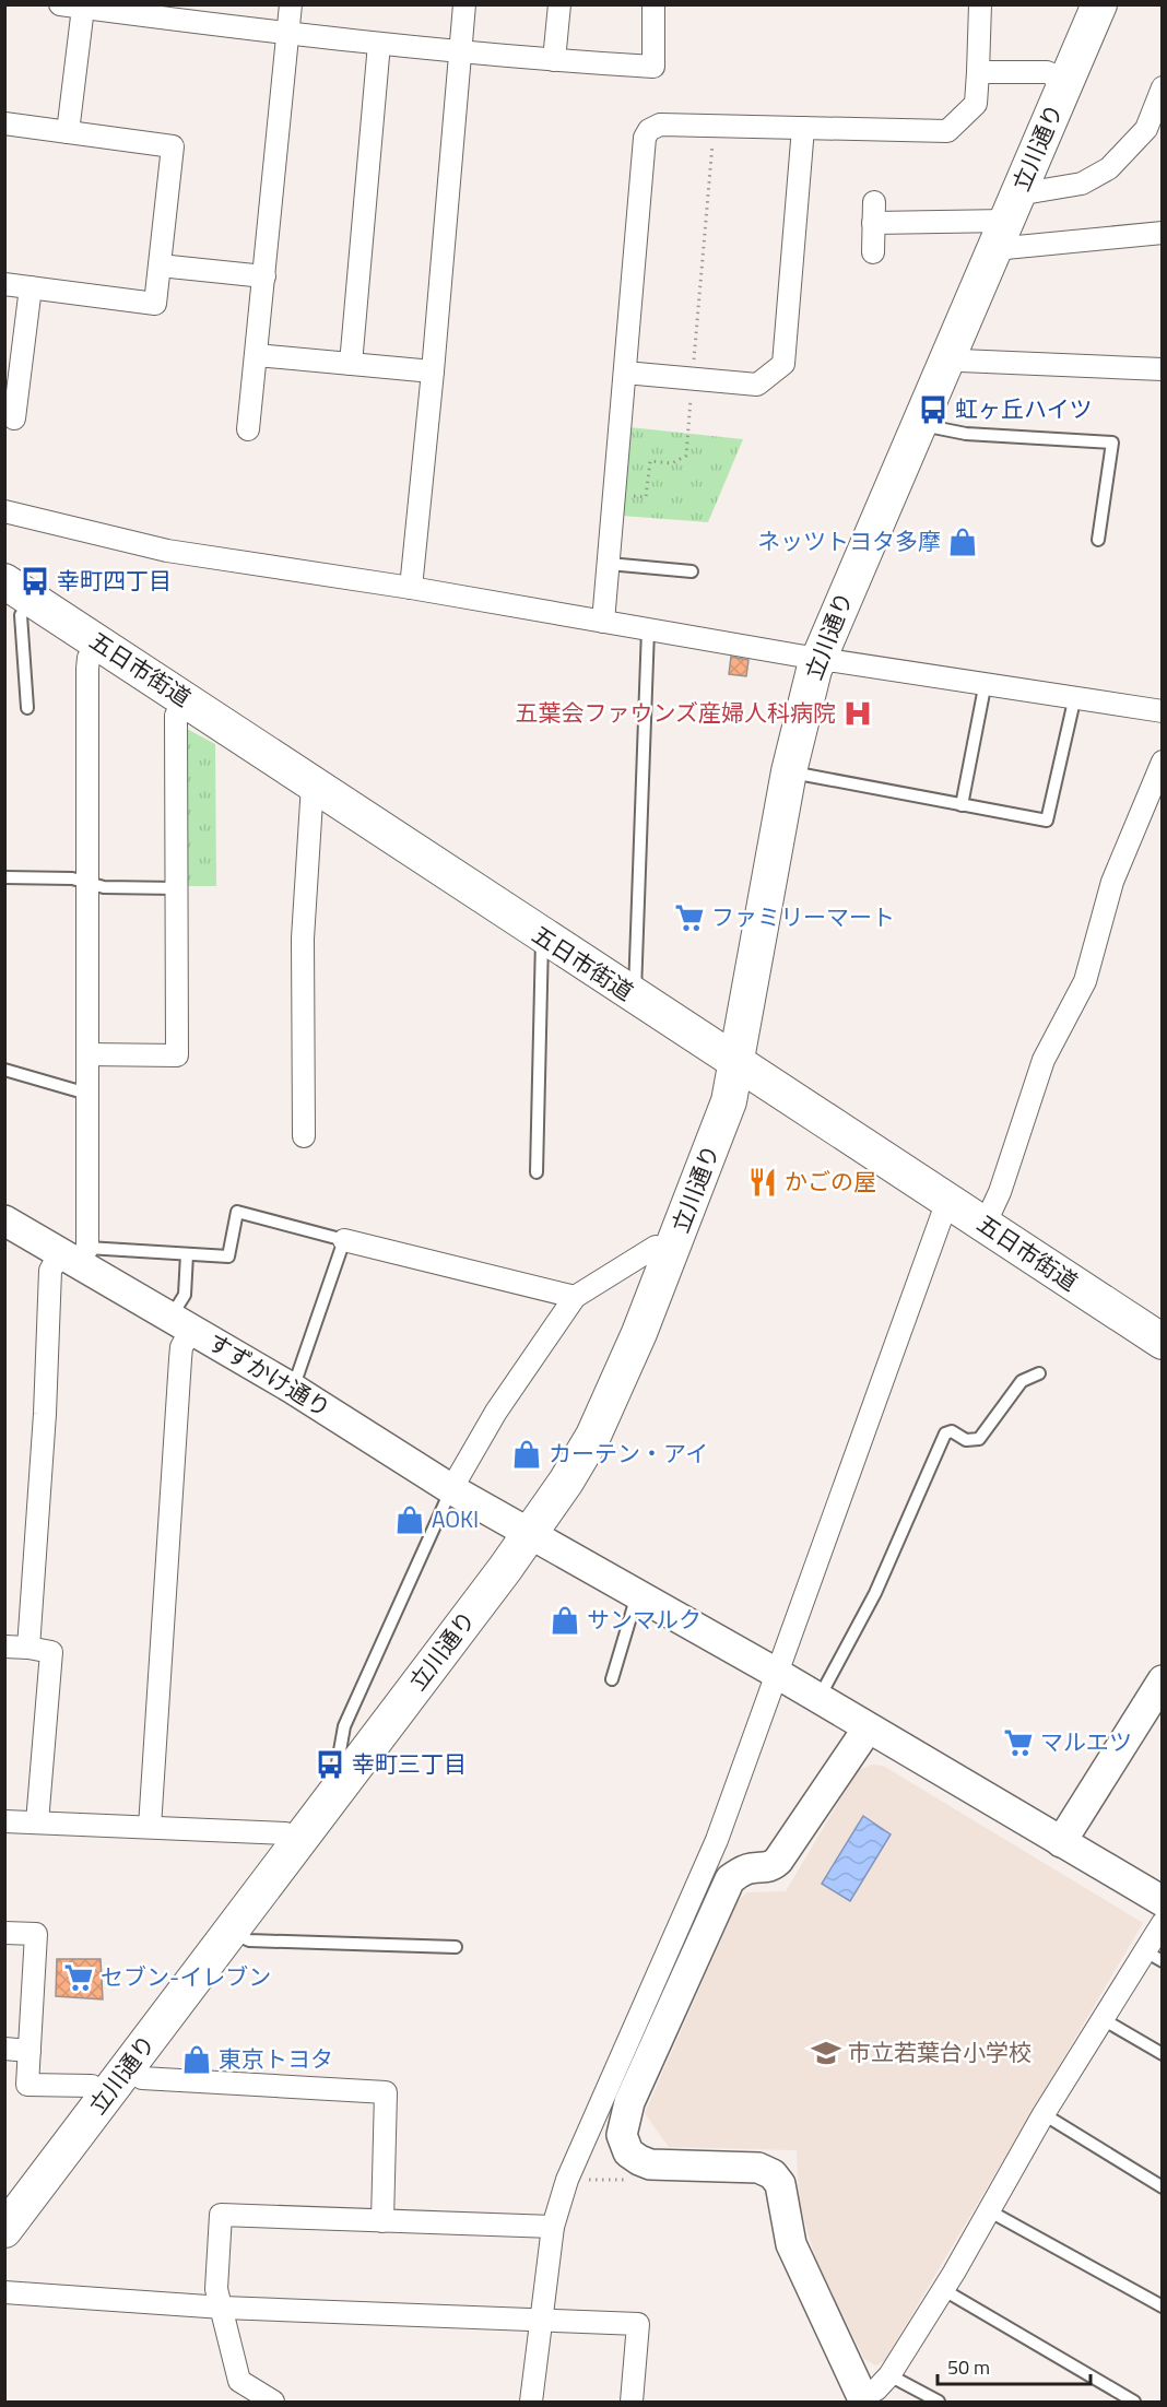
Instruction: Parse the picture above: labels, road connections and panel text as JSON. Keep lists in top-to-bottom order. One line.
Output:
{"streets":{"main road":["立川通り","五日市街道"],"street":["すずかけ通り"]},"crossings":[["立川通り","五日市街道"],["立川通り","すずかけ通り"]],"places":{"bus stop":["虹ヶ丘ハイツ","幸町四丁目","幸町三丁目"],"shop":["ネッツトヨタ多摩","カーテン・アイ","AOKI","サンマルク","東京トヨタ"],"hospital":["五葉会ファウンズ産婦人科病院"],"supermarket":["ファミリーマート","マルエツ","セブン-イレブン"],"restaurant":["かごの屋"],"school or university":["市立若葉台小学校"]},"scale_bar":"50 m"}
